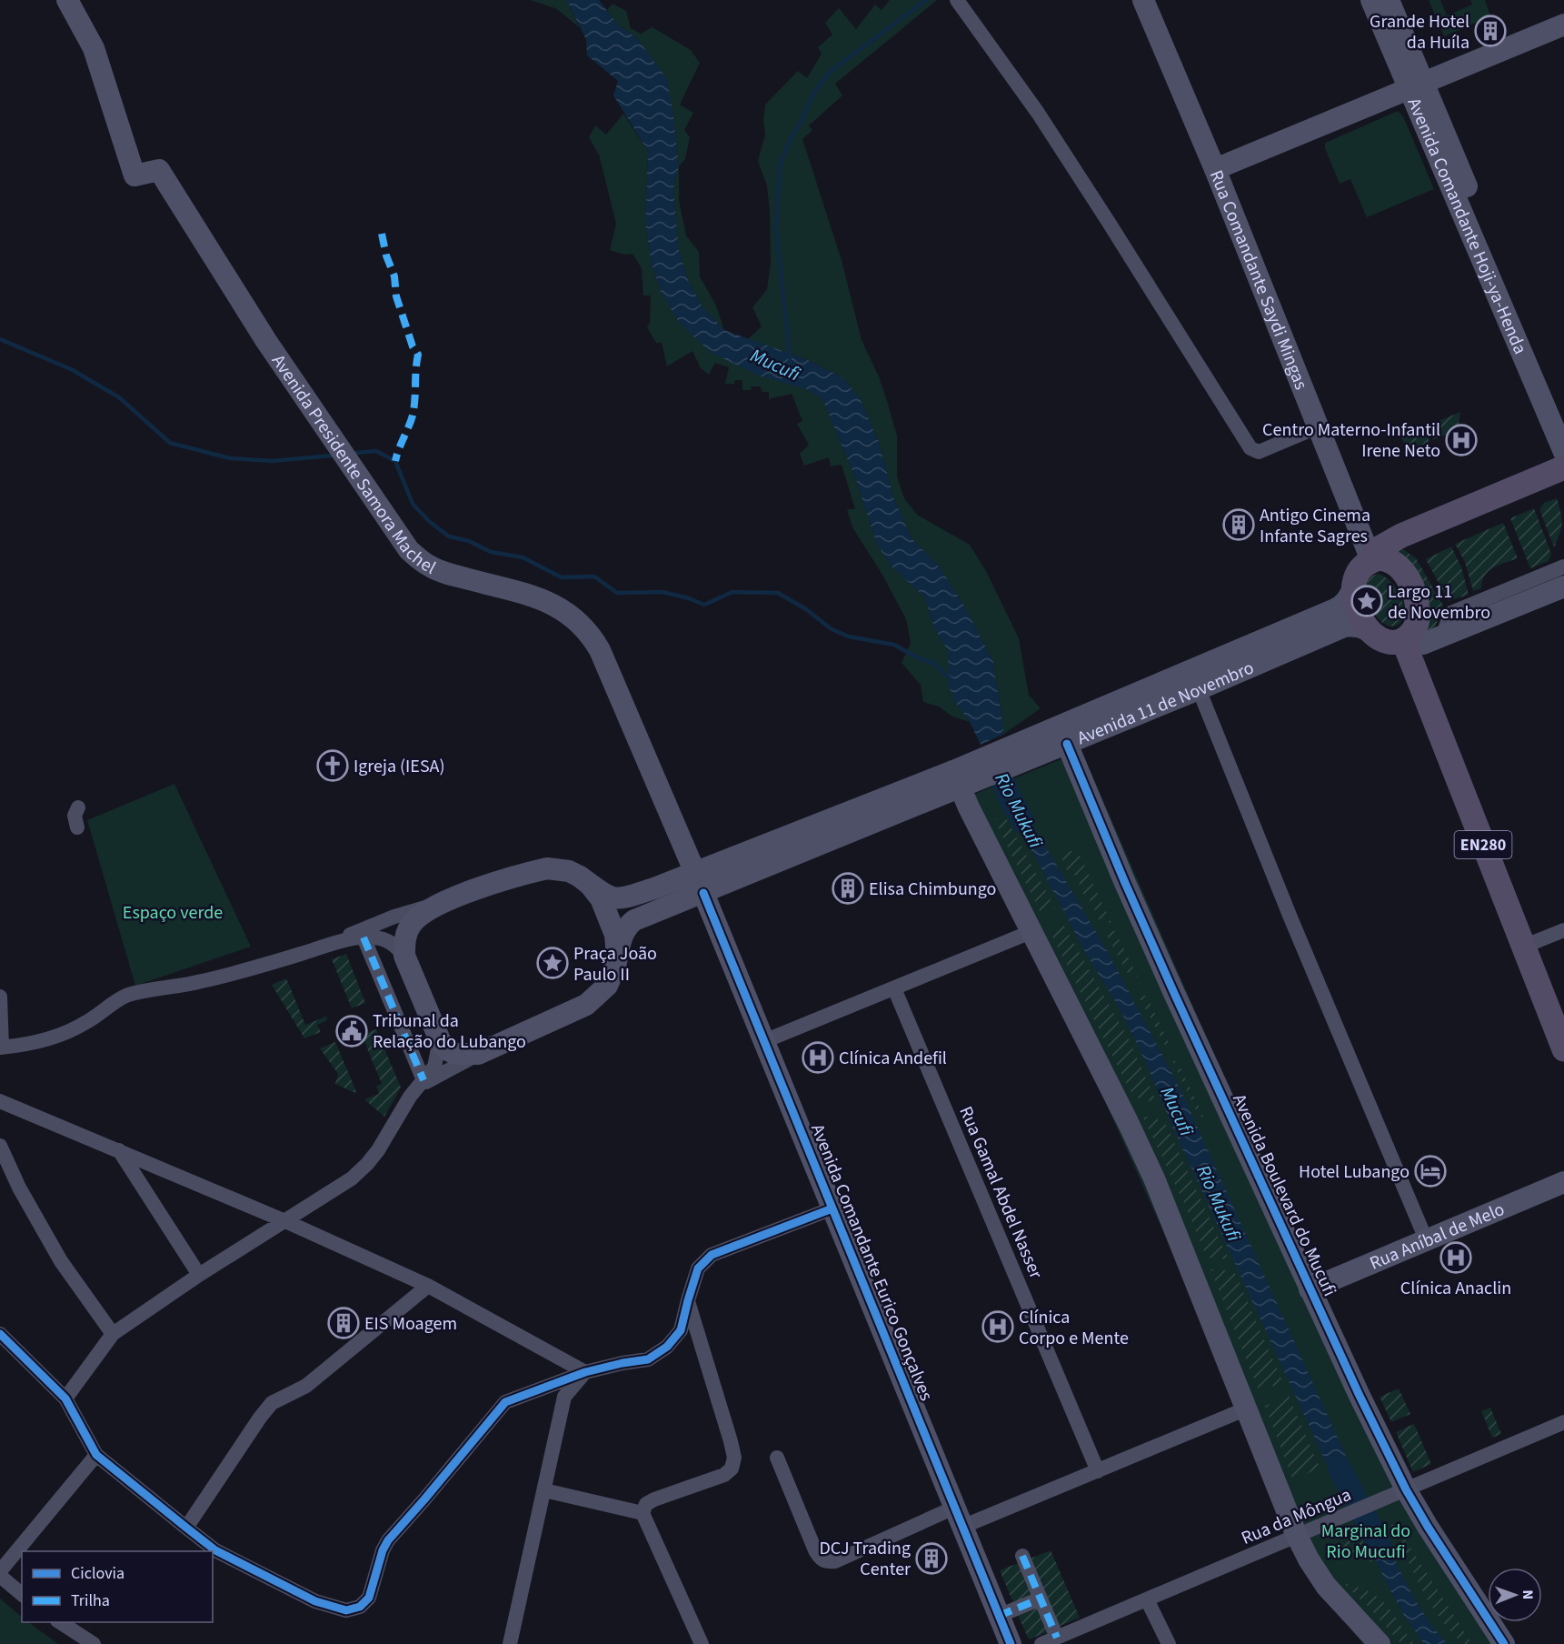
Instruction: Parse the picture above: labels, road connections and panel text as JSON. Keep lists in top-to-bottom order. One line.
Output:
{"streets":{"main road":["EN280"],"street":["Avenida Comandante Hoji-ya-Henda","Rua Comandante Saydi Mingas","Avenida Presidente Samora Machel","Avenida 11 de Novembro","Rua Gamal Abdel Nasser","Avenida Boulevard do Mucufi","Rua Aníbal de Melo","Avenida Comandante Eurico Gonçalves","Rua da Môngua"]},"crossings":[["Rua Comandante Saydi Mingas","Avenida 11 de Novembro"],["Rua Comandante Saydi Mingas","EN280"],["Avenida Presidente Samora Machel","Avenida 11 de Novembro"],["Avenida Presidente Samora Machel","Avenida Comandante Eurico Gonçalves"],["Avenida 11 de Novembro","EN280"],["Avenida 11 de Novembro","Avenida Boulevard do Mucufi"],["Avenida 11 de Novembro","Avenida Comandante Eurico Gonçalves"],["Avenida Boulevard do Mucufi","Rua Aníbal de Melo"],["Avenida Boulevard do Mucufi","Rua da Môngua"]],"water":["Mucufi","Rio Mukufi"],"parks":["Espaço verde","Marginal do Rio Mucufi"],"places":{"building":["Grande Hotel da Huíla","Antigo Cinema Infante Sagres","Elisa Chimbungo","EIS Moagem","DCJ Trading Center"],"hospital":["Centro Materno-Infantil Irene Neto","Clínica Andefil","Clínica Anaclin","Clínica Corpo e Mente"],"place":["Largo 11 de Novembro","Praça João Paulo II"],"church":["Igreja (IESA)"],"public building":["Tribunal da Relação do Lubango"],"hotel":["Hotel Lubango"]},"legend":["Ciclovia","Trilha"],"north":"right"}
